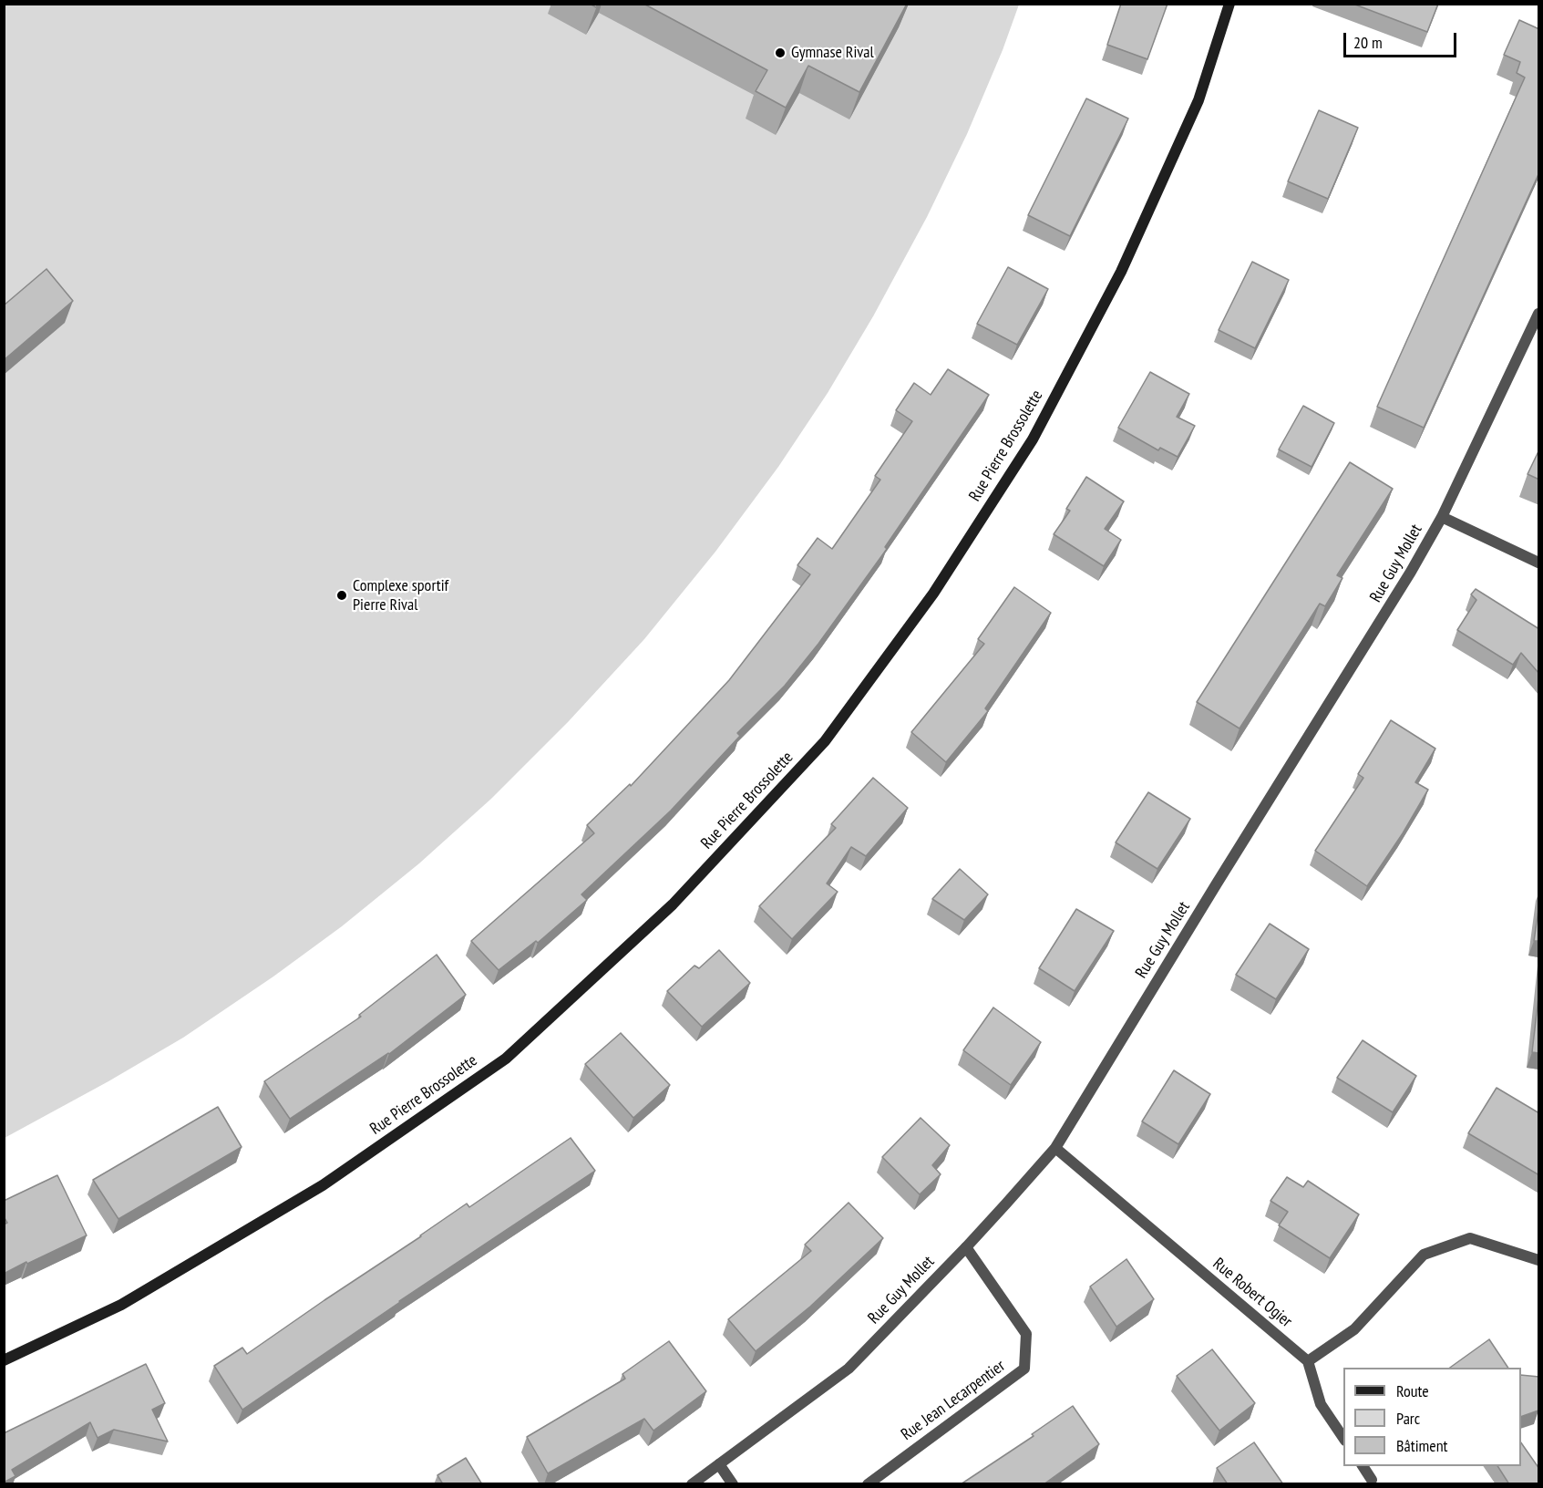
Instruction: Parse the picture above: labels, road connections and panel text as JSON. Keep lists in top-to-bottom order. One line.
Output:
{"streets":{"street":["Rue Pierre Brossolette","Rue Guy Mollet","Rue Robert Ogier","Rue Jean Lecarpentier"]},"crossings":[["Rue Guy Mollet","Rue Robert Ogier"],["Rue Guy Mollet","Rue Jean Lecarpentier"]],"places":["Gymnase Rival","Complexe sportif Pierre Rival"],"legend":["Route","Parc","Bâtiment"],"scale_bar":"20 m"}
